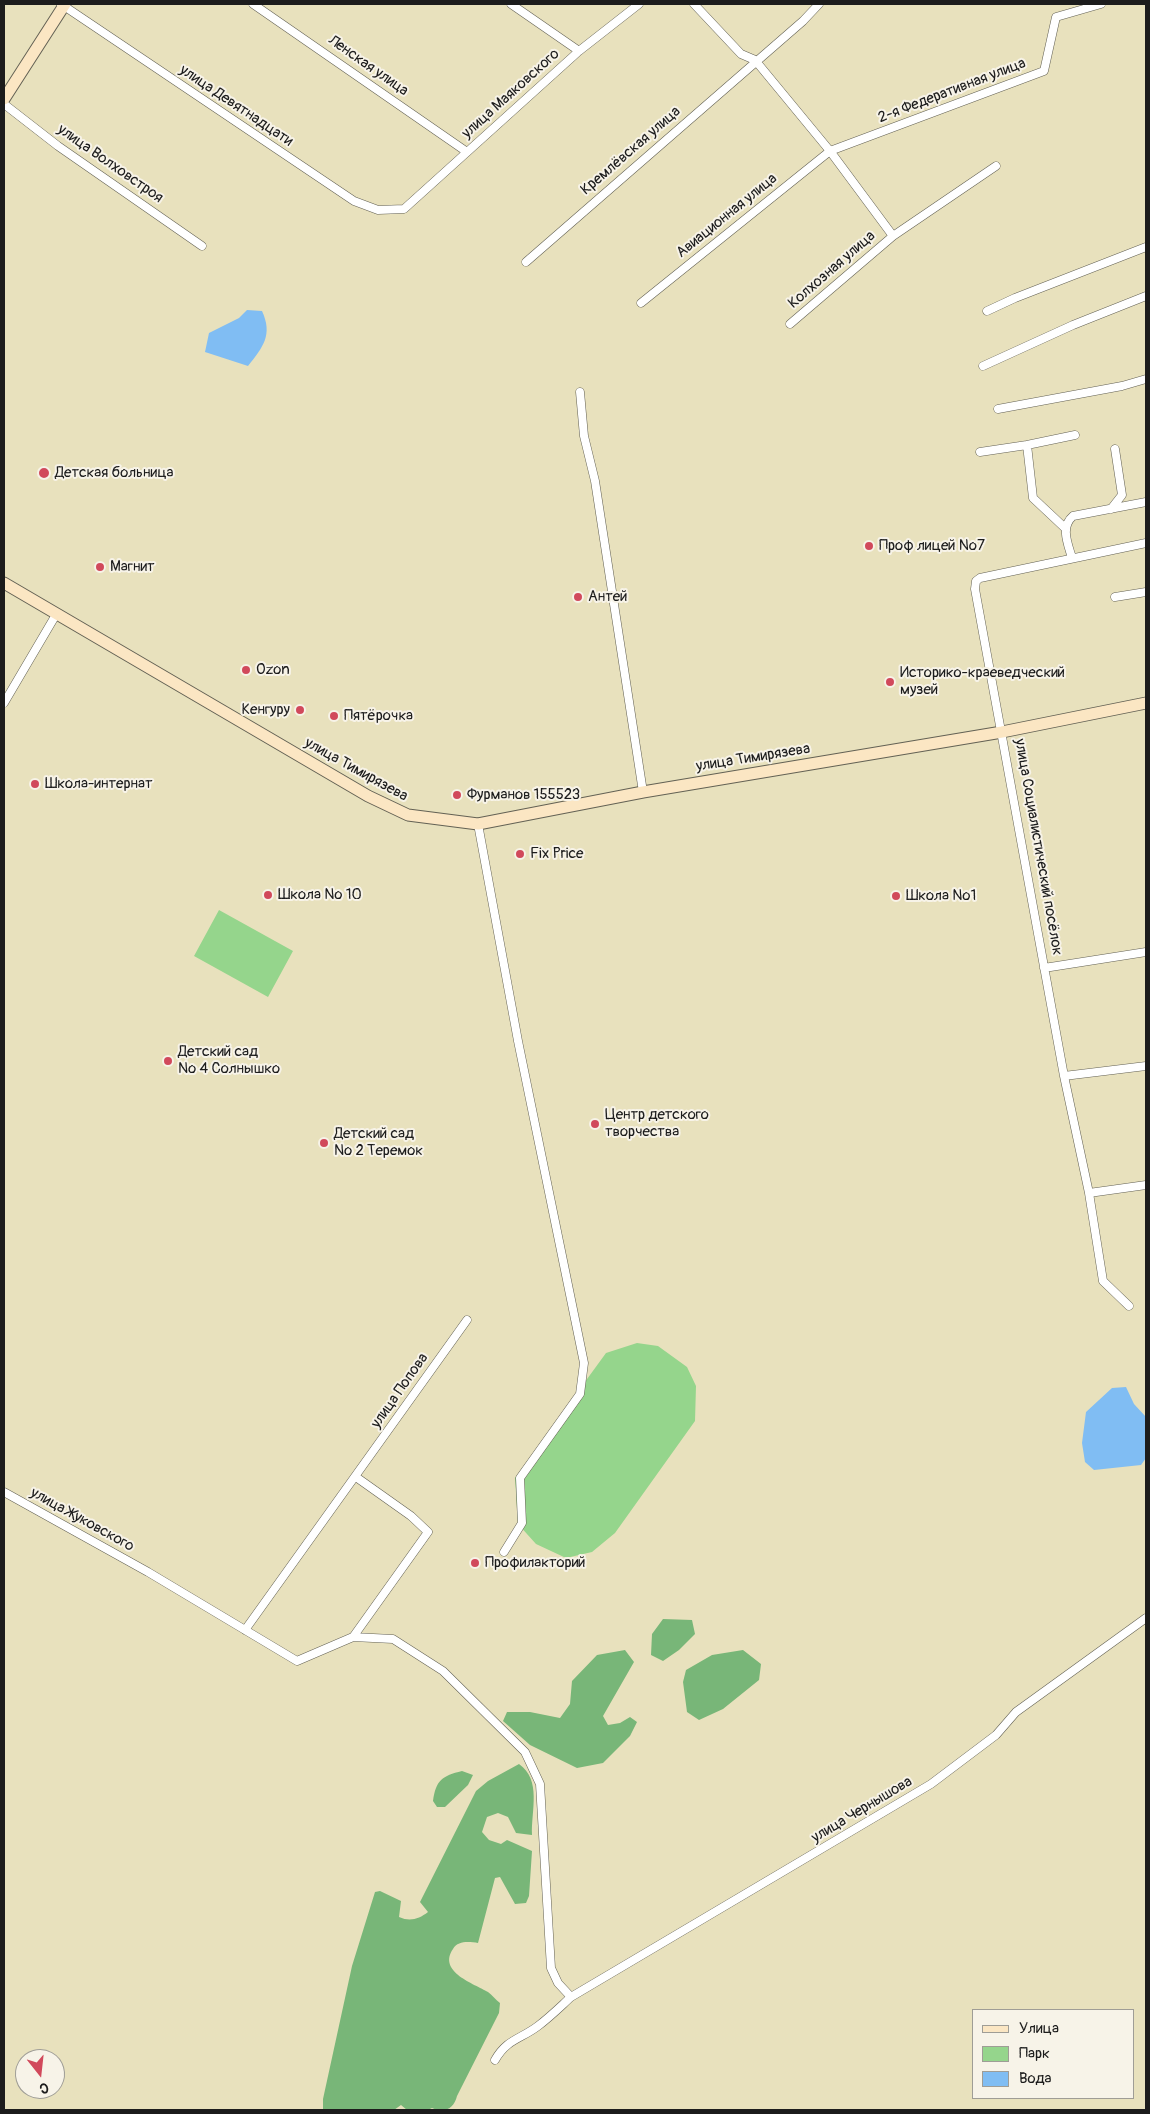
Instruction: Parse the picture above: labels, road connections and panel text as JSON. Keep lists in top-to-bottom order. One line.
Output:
{"streets":{"street":["Ленская улица","2-я Федеративная улица","улица Маяковского","улица Девятнадцати","Кремлёвская улица","улица Волховстроя","Авиационная улица","Колхозная улица","улица Тимирязева","улица Социалистический посёлок","улица Попова","улица Жуковского","улица Чернышова"]},"crossings":[["Ленская улица","улица Маяковского"],["2-я Федеративная улица","Авиационная улица"],["улица Маяковского","улица Девятнадцати"],["улица Тимирязева","улица Социалистический посёлок"],["улица Попова","улица Жуковского"]],"places":["Детская больница","Проф лицей №7","Магнит","Антей","Ozon","Историко-краеведческий музей","Кенгуру","Пятёрочка","Школа-интернат","Фурманов 155523","Fix Price","Школа № 10","Школа №1","Детский сад № 4 Солнышко","Центр детского творчества","Детский сад № 2 Теремок","Профилакторий"],"legend":["Улица","Парк","Вода"],"north":"bottom"}
